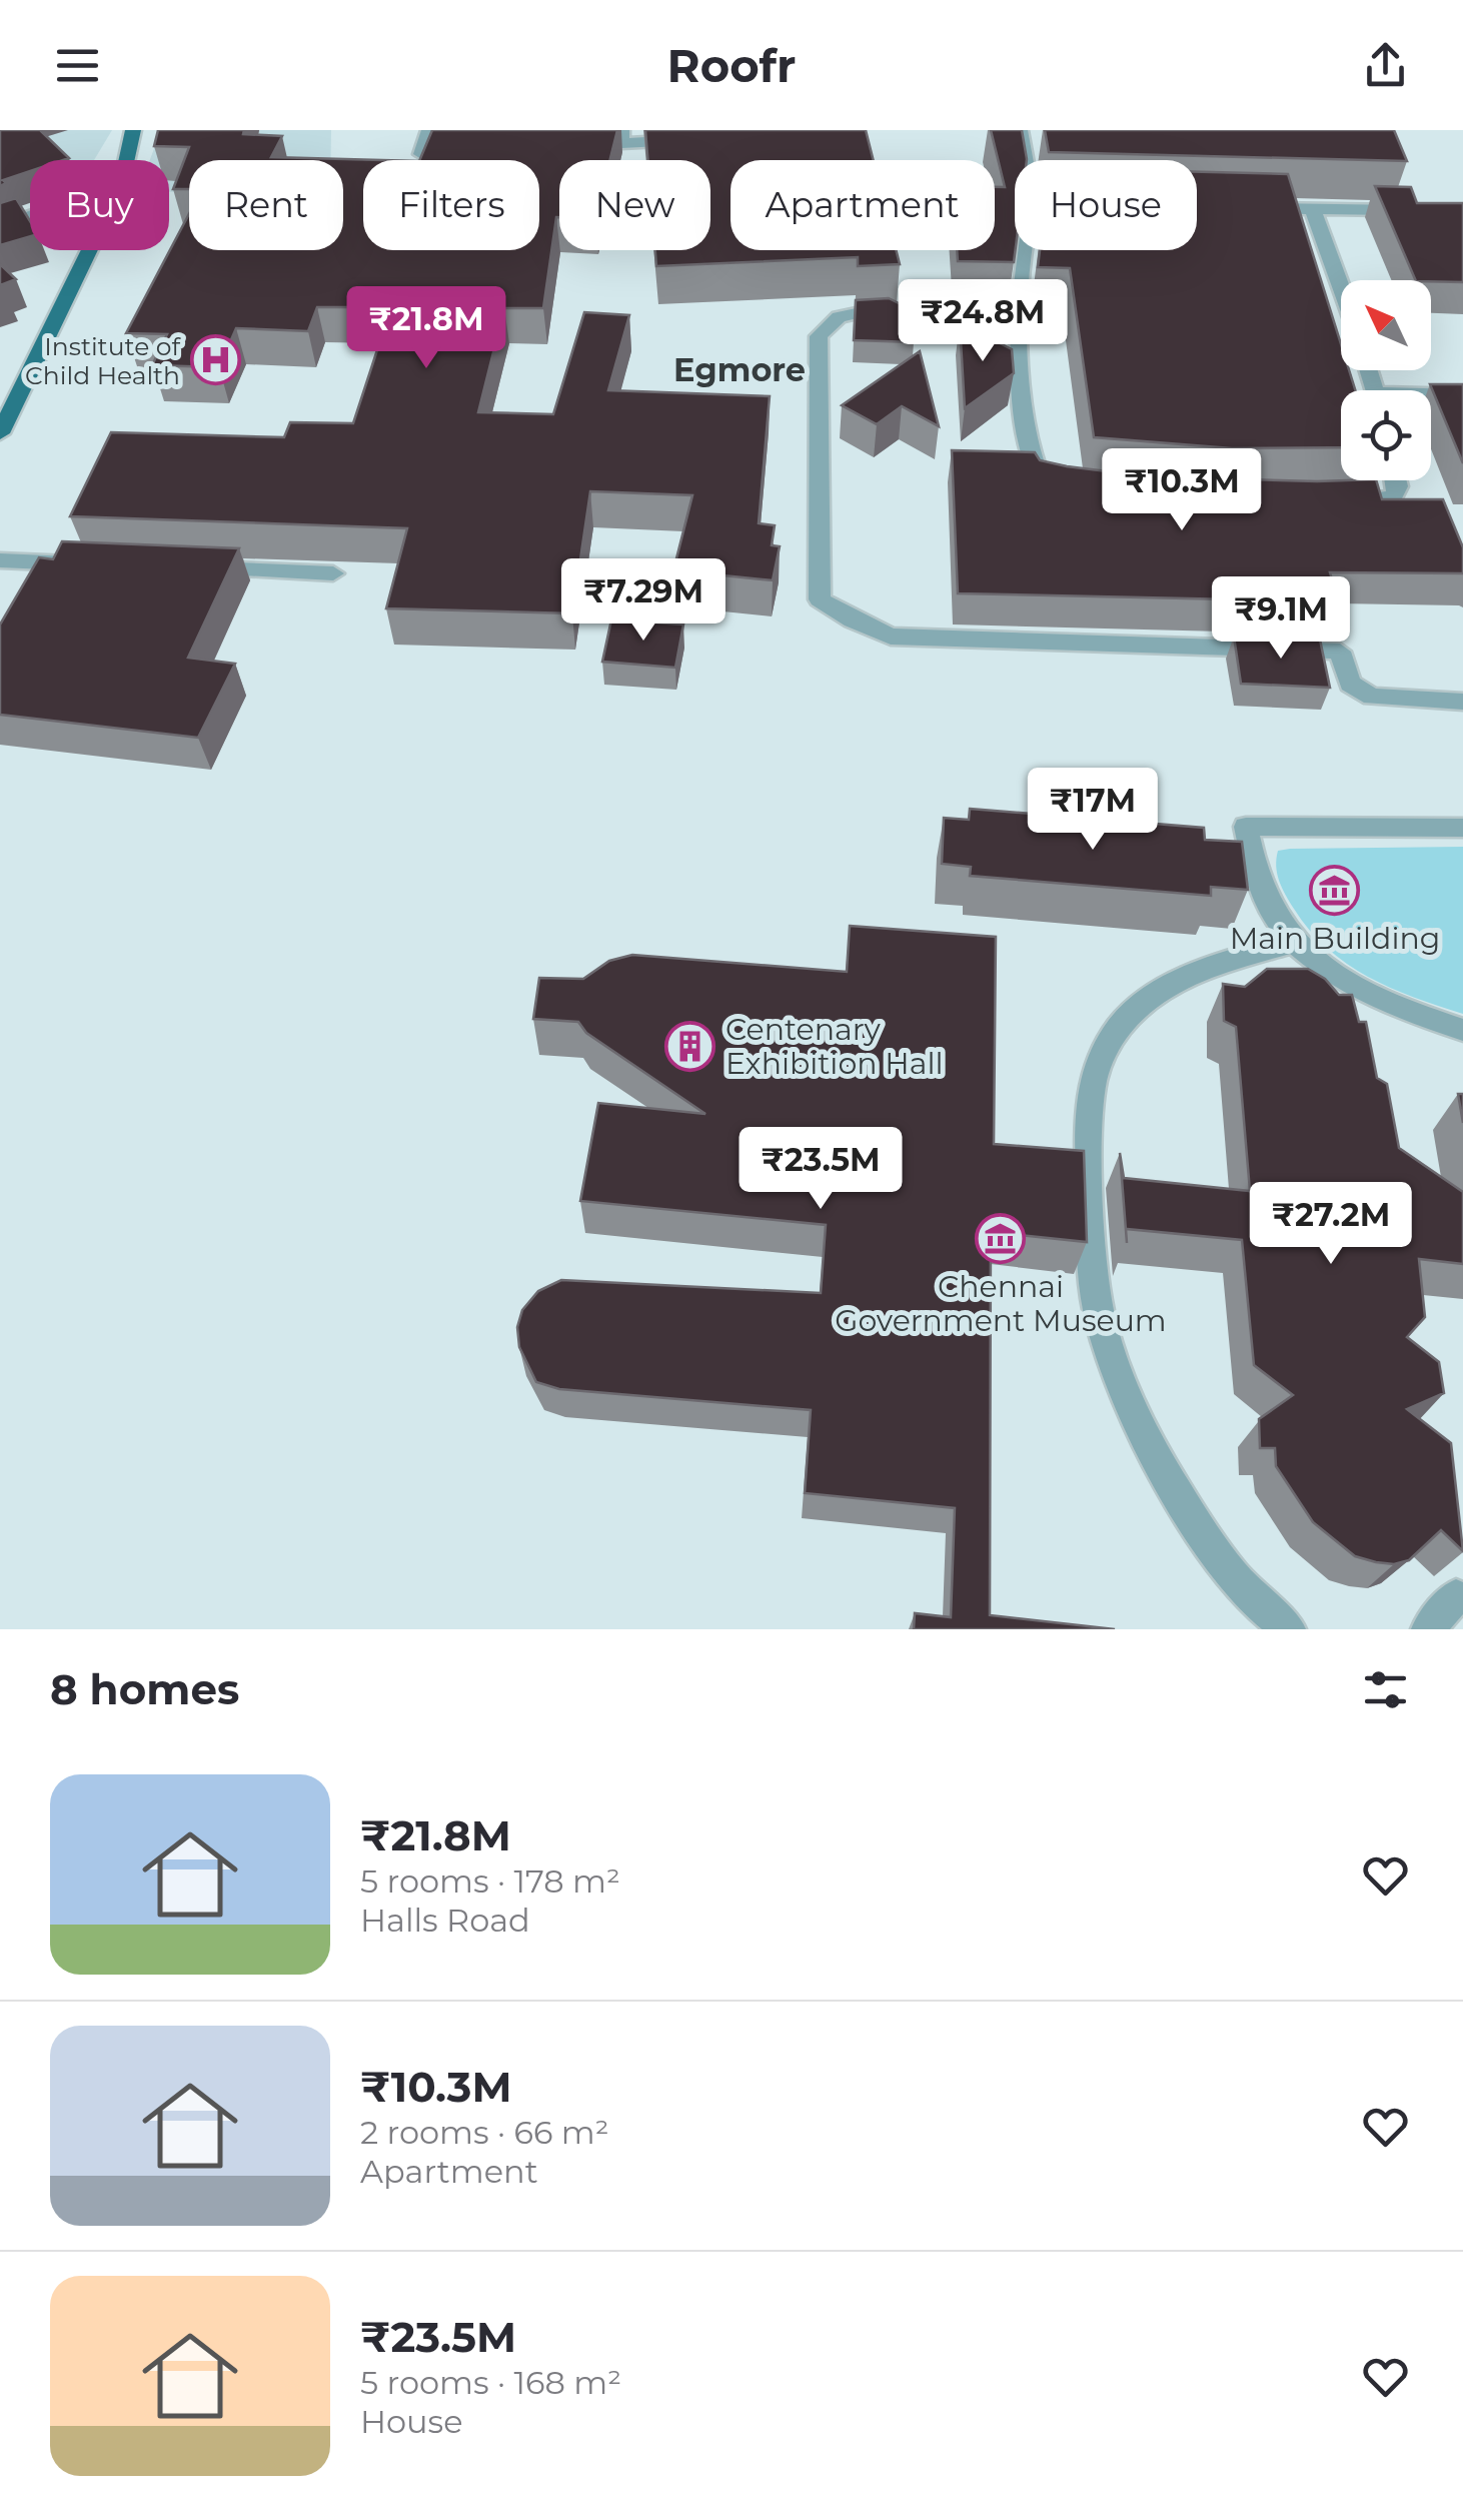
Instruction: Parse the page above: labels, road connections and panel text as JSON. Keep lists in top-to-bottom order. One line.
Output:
{"districts":["Egmore"],"places":{"hospital":["Institute of Child Health"],"museum":["Main Building","Chennai Government Museum"],"building":["Centenary Exhibition Hall"]},"north":"top left","page":{"header":"Roofr","chip":["Buy","Rent","Filters","New","Apartment","House"],"price":["₹24.8M","₹21.8M","₹10.3M","₹7.29M","₹9.1M","₹17M","₹23.5M","₹27.2M"],"heading":"8 homes","list":[{"name":"₹21.8M","note":"5 rooms · 178 m² · Halls Road"},{"name":"₹10.3M","note":"2 rooms · 66 m² · Apartment"},{"name":"₹23.5M","note":"5 rooms · 168 m² · House"}]}}
